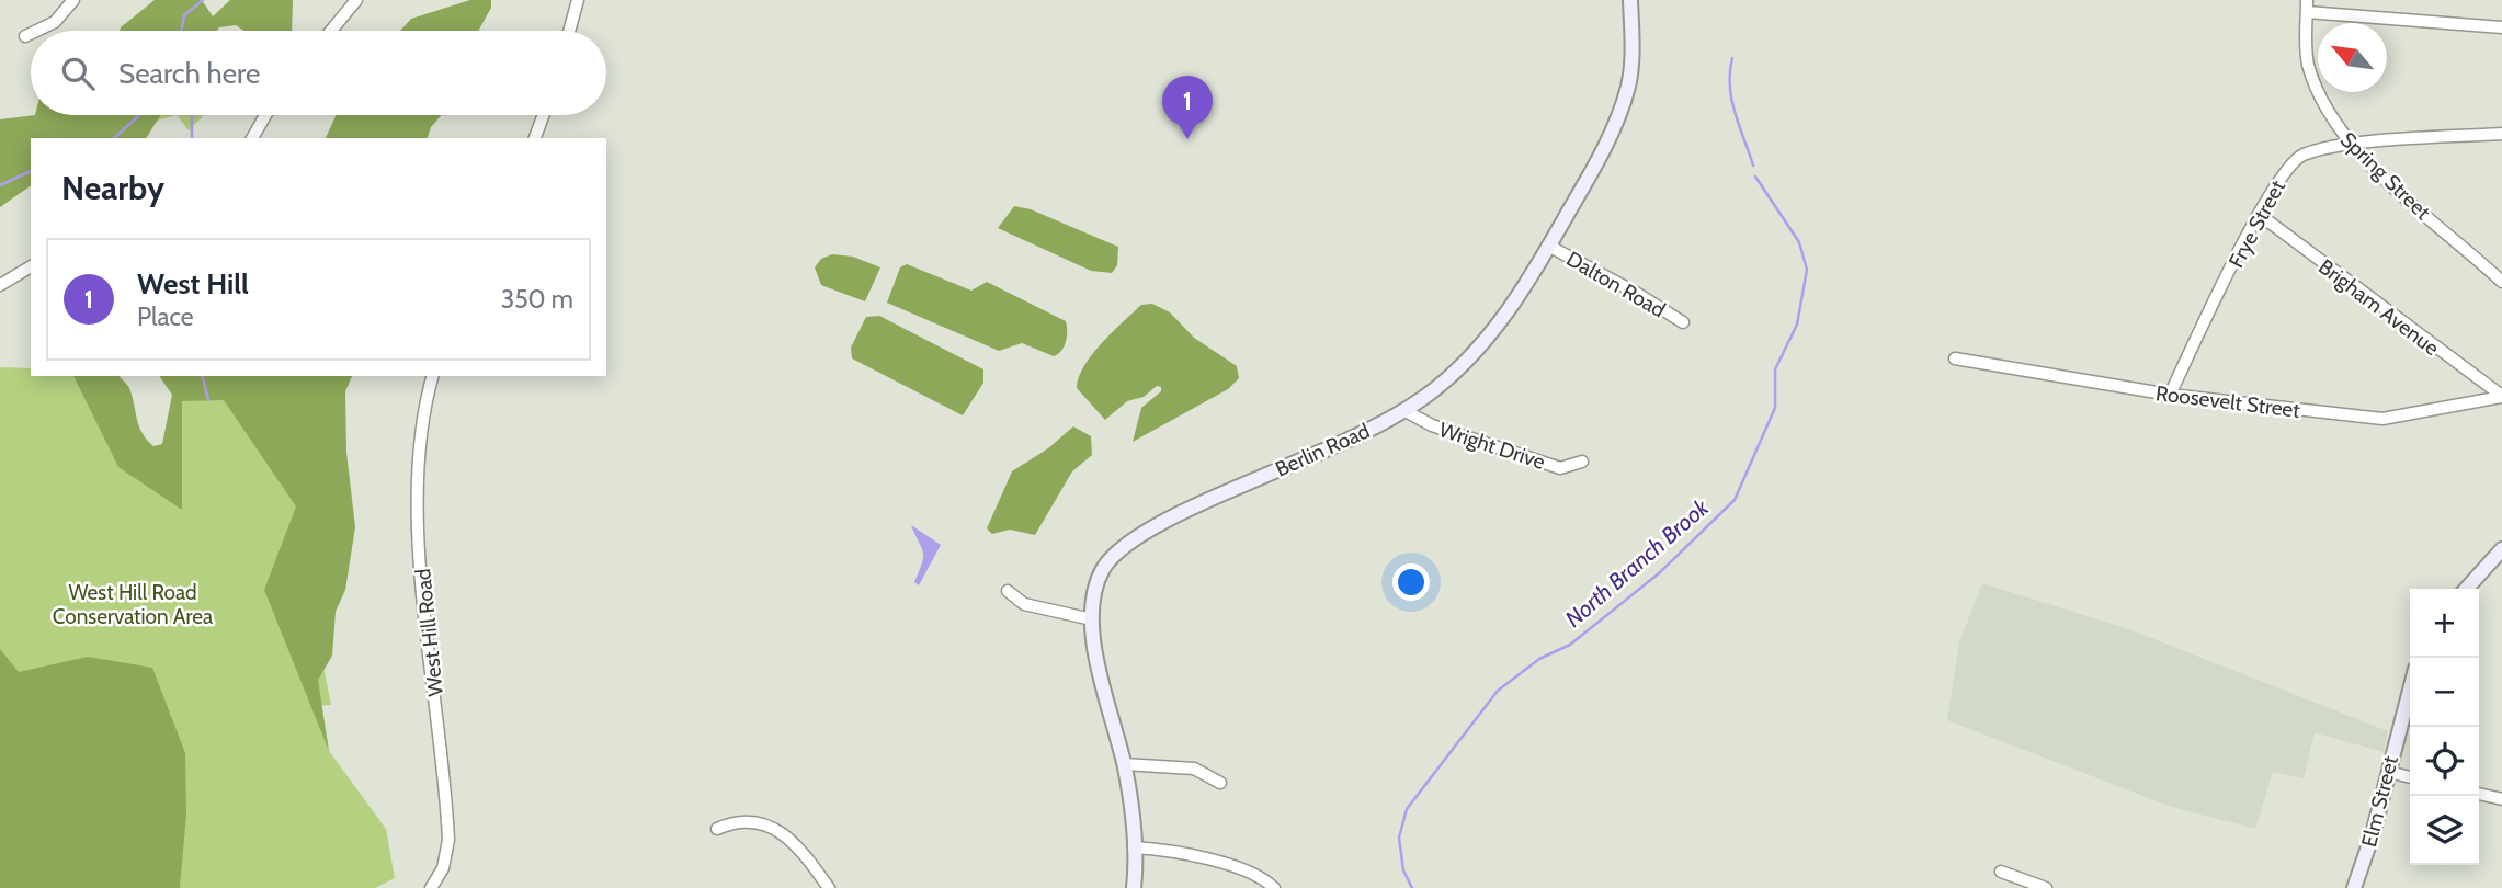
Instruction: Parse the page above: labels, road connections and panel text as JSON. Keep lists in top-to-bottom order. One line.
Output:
{"streets":{"street":["Spring Street","Frye Street","Dalton Road","Brigham Avenue","Roosevelt Street","Wright Drive","Berlin Road","West Hill Road","Elm Street"]},"crossings":[["Spring Street","Frye Street"],["Frye Street","Brigham Avenue"],["Frye Street","Roosevelt Street"],["Dalton Road","Berlin Road"],["Brigham Avenue","Roosevelt Street"],["Wright Drive","Berlin Road"]],"water":["North Branch Brook"],"parks":["West Hill Road Conservation Area"],"north":"top left","page":{"search":"Search here","pins":"1","heading":"Nearby","list":[{"mark":"1","name":"West Hill","note":"Place","value":"350 m"}],"map_buttons":["+","−"]}}
